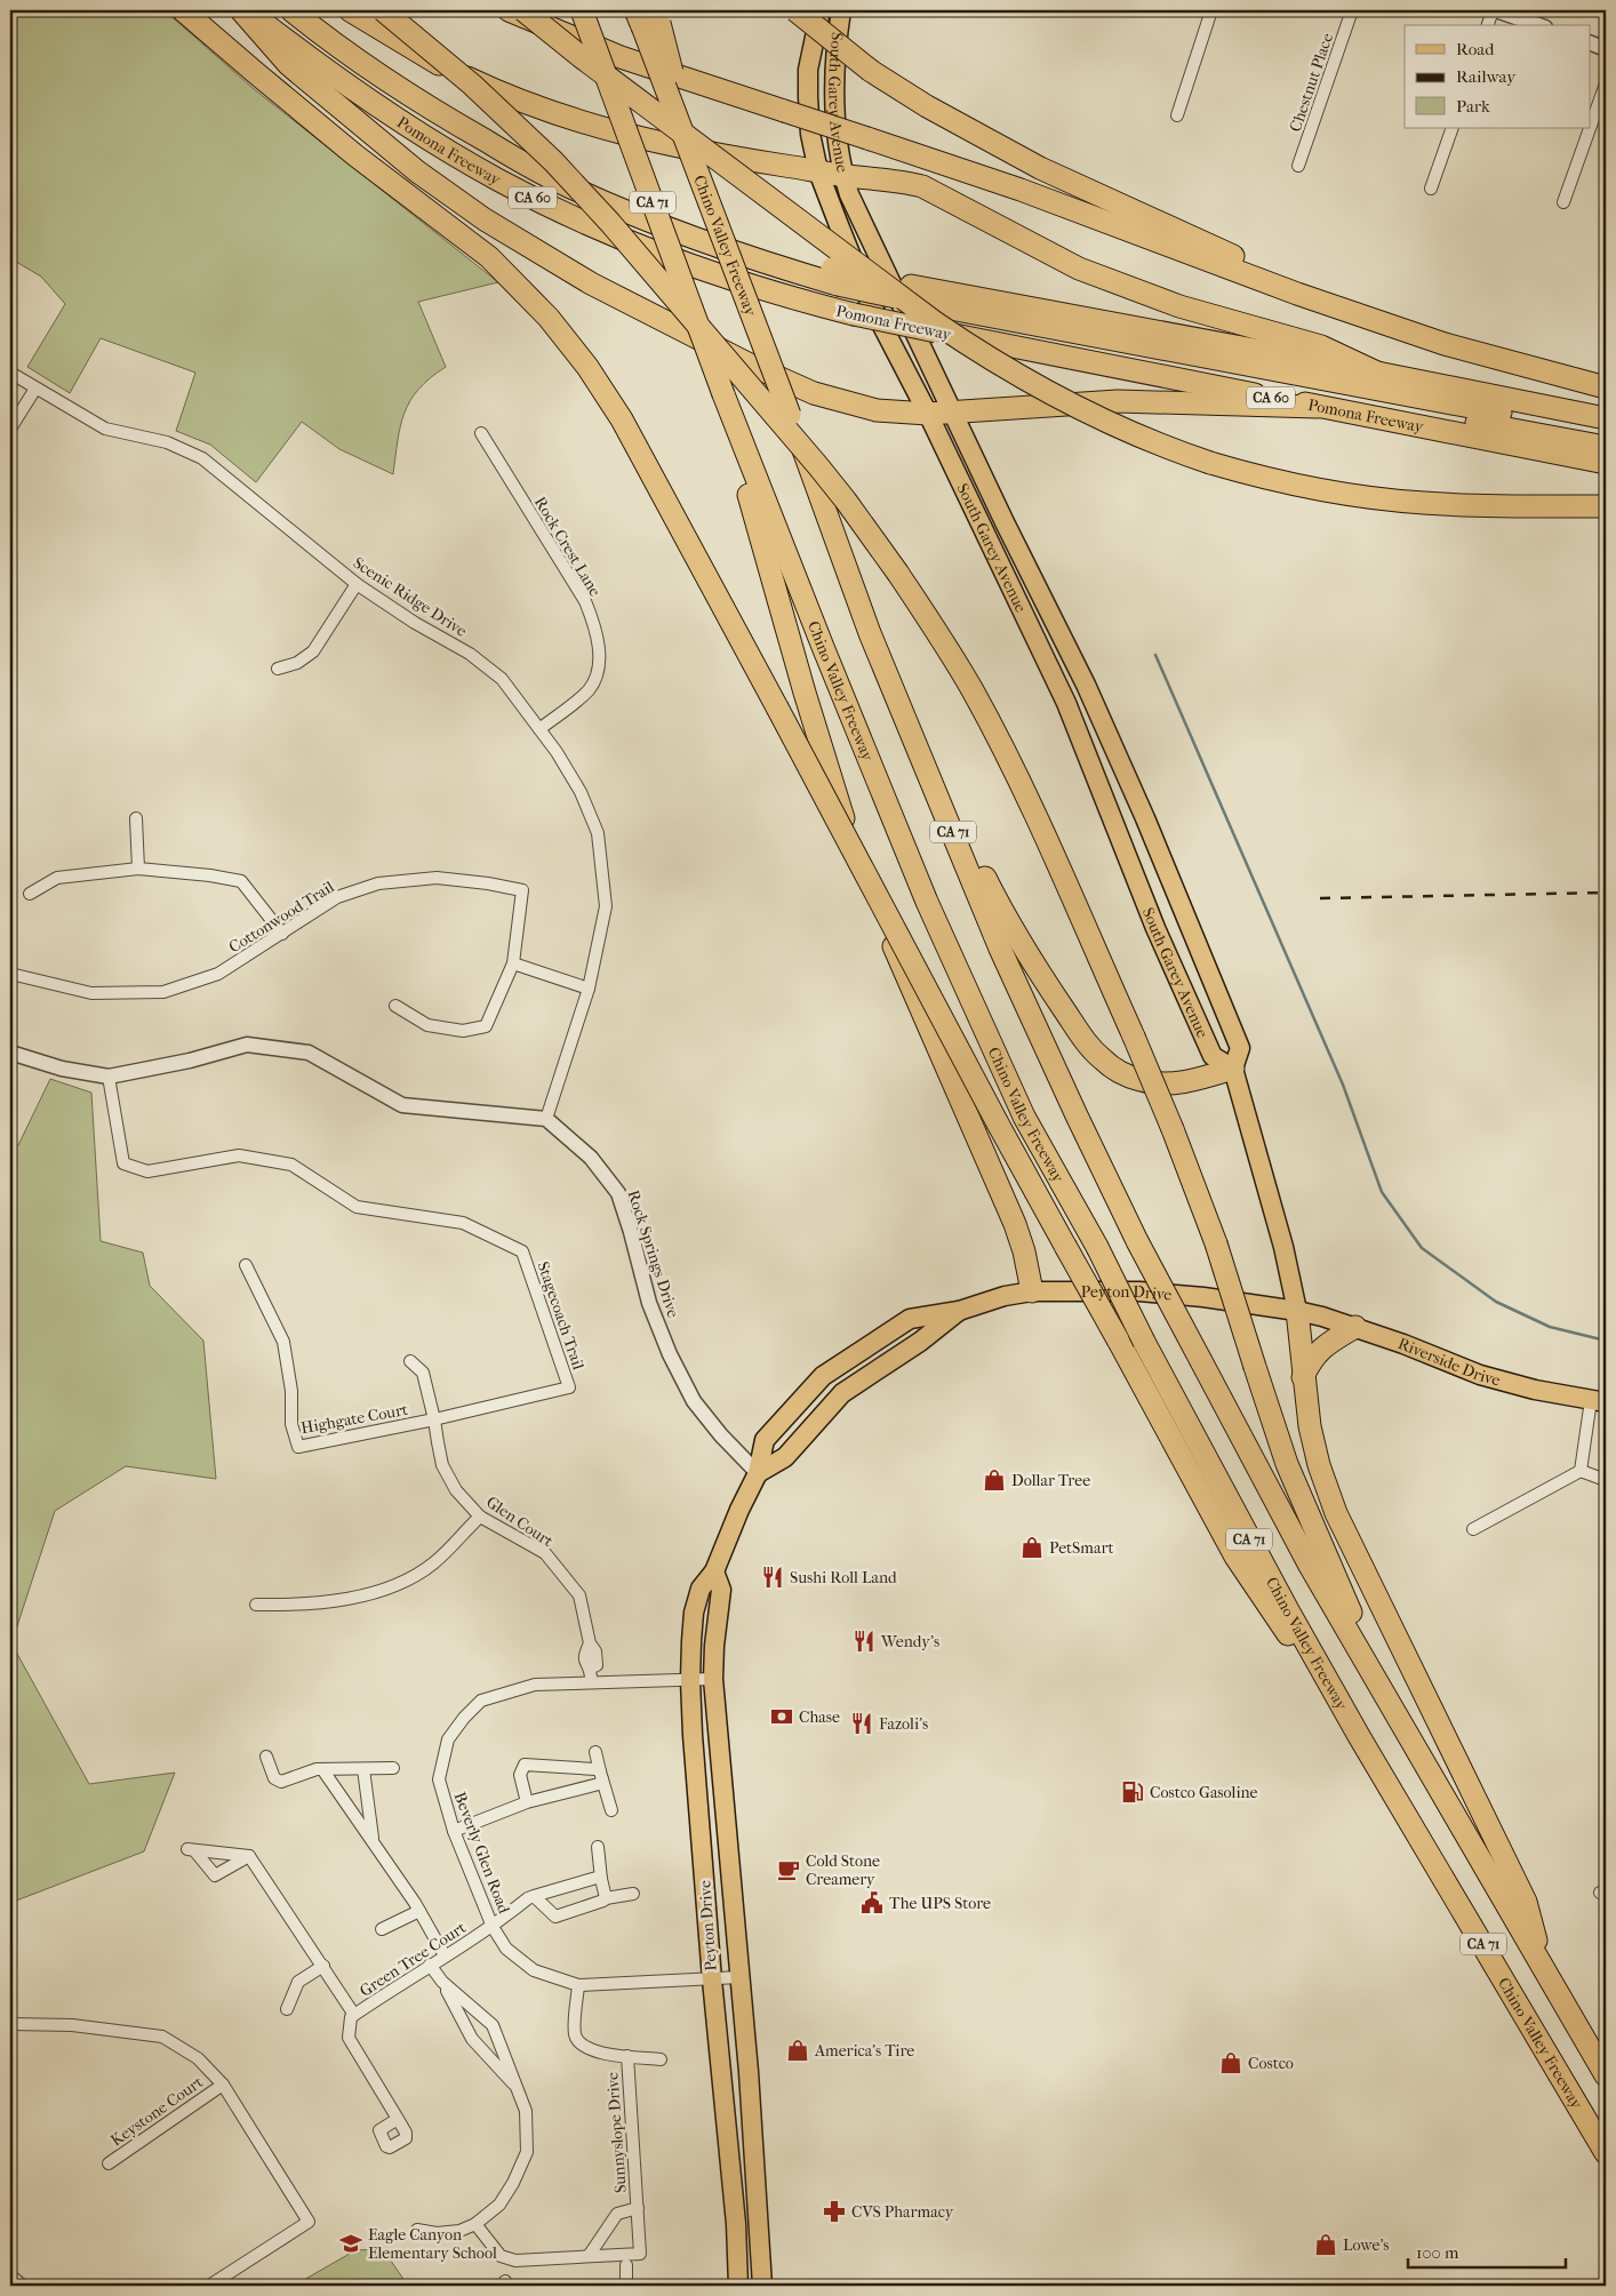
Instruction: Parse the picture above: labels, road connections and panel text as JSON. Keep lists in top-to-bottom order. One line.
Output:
{"streets":{"highway":["Pomona Freeway","CA 60","CA 71","Chino Valley Freeway"],"main road":["South Garey Avenue","Peyton Drive","Riverside Drive"],"street":["Chestnut Place","Rock Crest Lane","Scenic Ridge Drive","Cottonwood Trail","Rock Springs Drive","Stagecoach Trail","Highgate Court","Glen Court","Beverly Glen Road","Green Tree Court","Keystone Court","Sunnyslope Drive"]},"crossings":[["South Garey Avenue","Peyton Drive"],["South Garey Avenue","Riverside Drive"],["Rock Crest Lane","Scenic Ridge Drive"],["Scenic Ridge Drive","Rock Springs Drive"],["Rock Springs Drive","Peyton Drive"],["Peyton Drive","Riverside Drive"],["Peyton Drive","Beverly Glen Road"],["Stagecoach Trail","Highgate Court"],["Highgate Court","Glen Court"],["Glen Court","Beverly Glen Road"],["Beverly Glen Road","Green Tree Court"]],"places":{"shop":["Dollar Tree","PetSmart","America's Tire","Costco","Lowe's"],"restaurant":["Sushi Roll Land","Wendy's","Fazoli's"],"bank":["Chase"],"fuel station":["Costco Gasoline"],"cafe":["Cold Stone Creamery"],"public building":["The UPS Store"],"pharmacy":["CVS Pharmacy"],"school or university":["Eagle Canyon Elementary School"]},"legend":["Road","Railway","Park"],"scale_bar":"100 m"}
